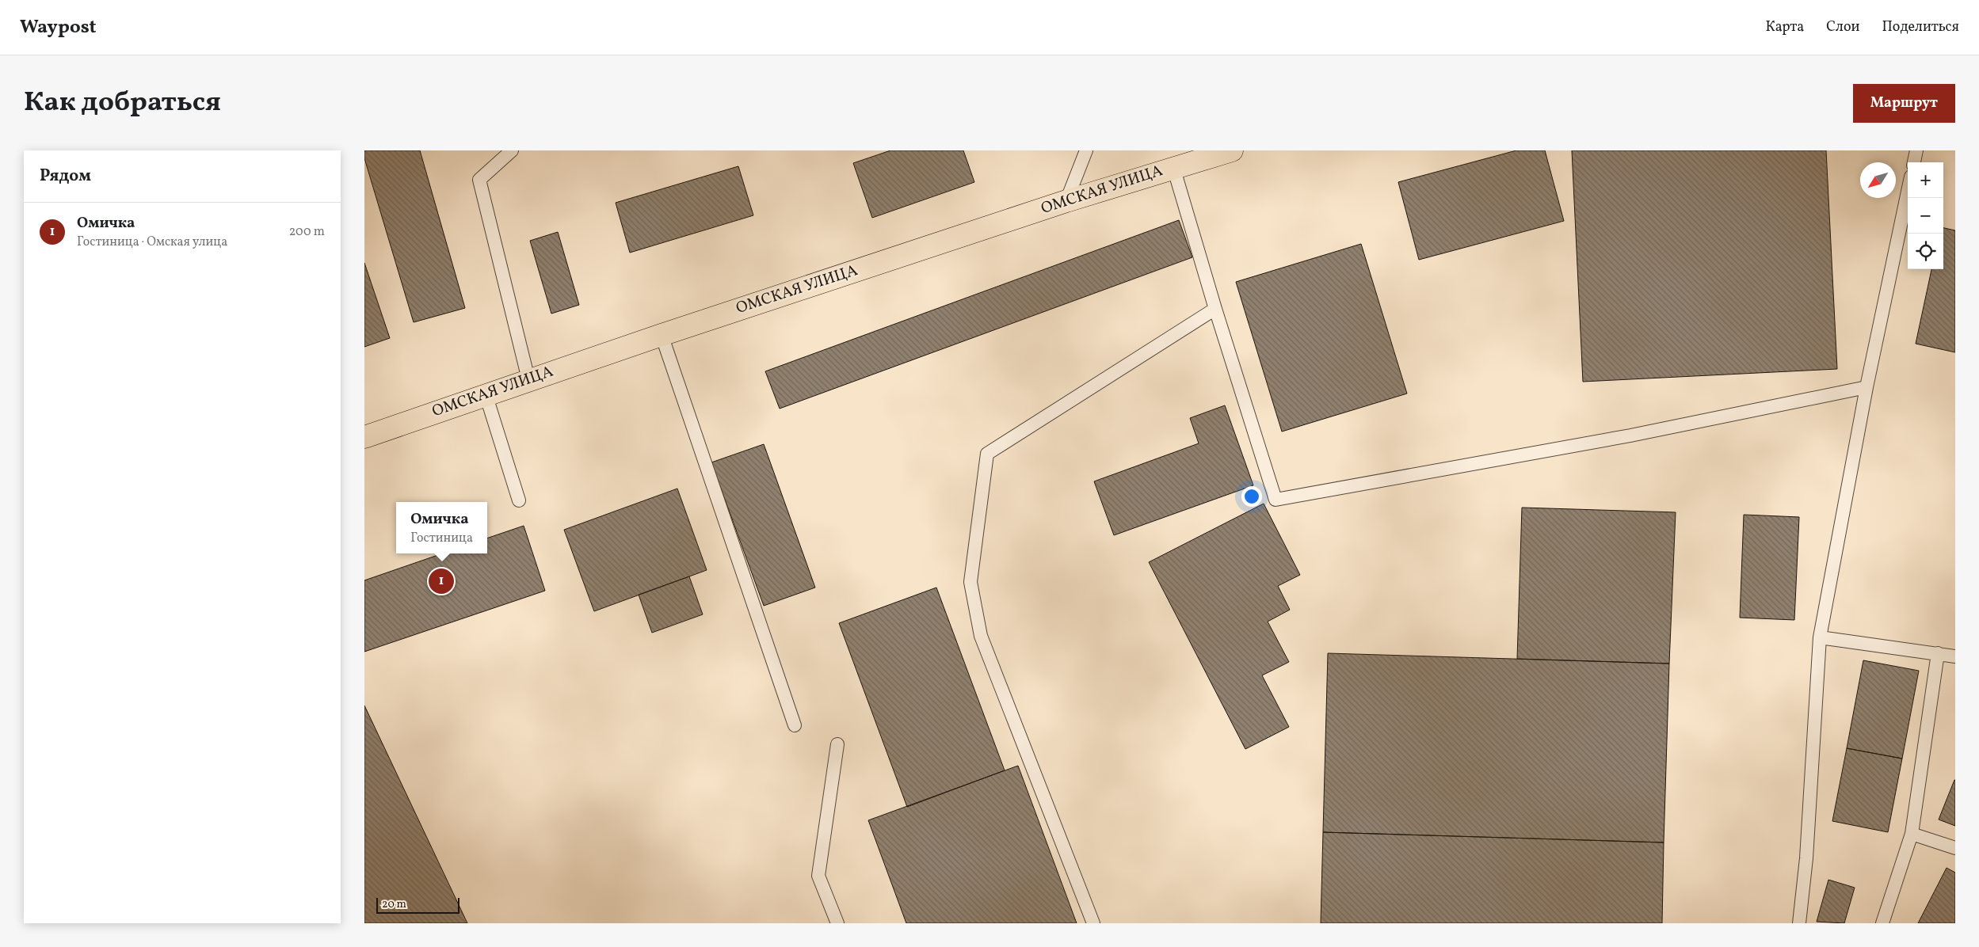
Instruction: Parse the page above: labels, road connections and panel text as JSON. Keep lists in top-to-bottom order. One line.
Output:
{"streets":{"main road":["ОМСКАЯ УЛИЦА"]},"scale_bar":"20 m","north":"bottom left","page":{"header":"Waypost","nav":["Карта","Слои","Поделиться"],"title":"Как добраться","buttons":"Маршрут","heading":"Рядом","map_buttons":["+","−"],"list":[{"mark":"1","name":"Омичка","note":"Гостиница · Омская улица","value":"200 m"}],"popup":["Омичка","Гостиница"],"pins":"1","scale":"20 m"}}
